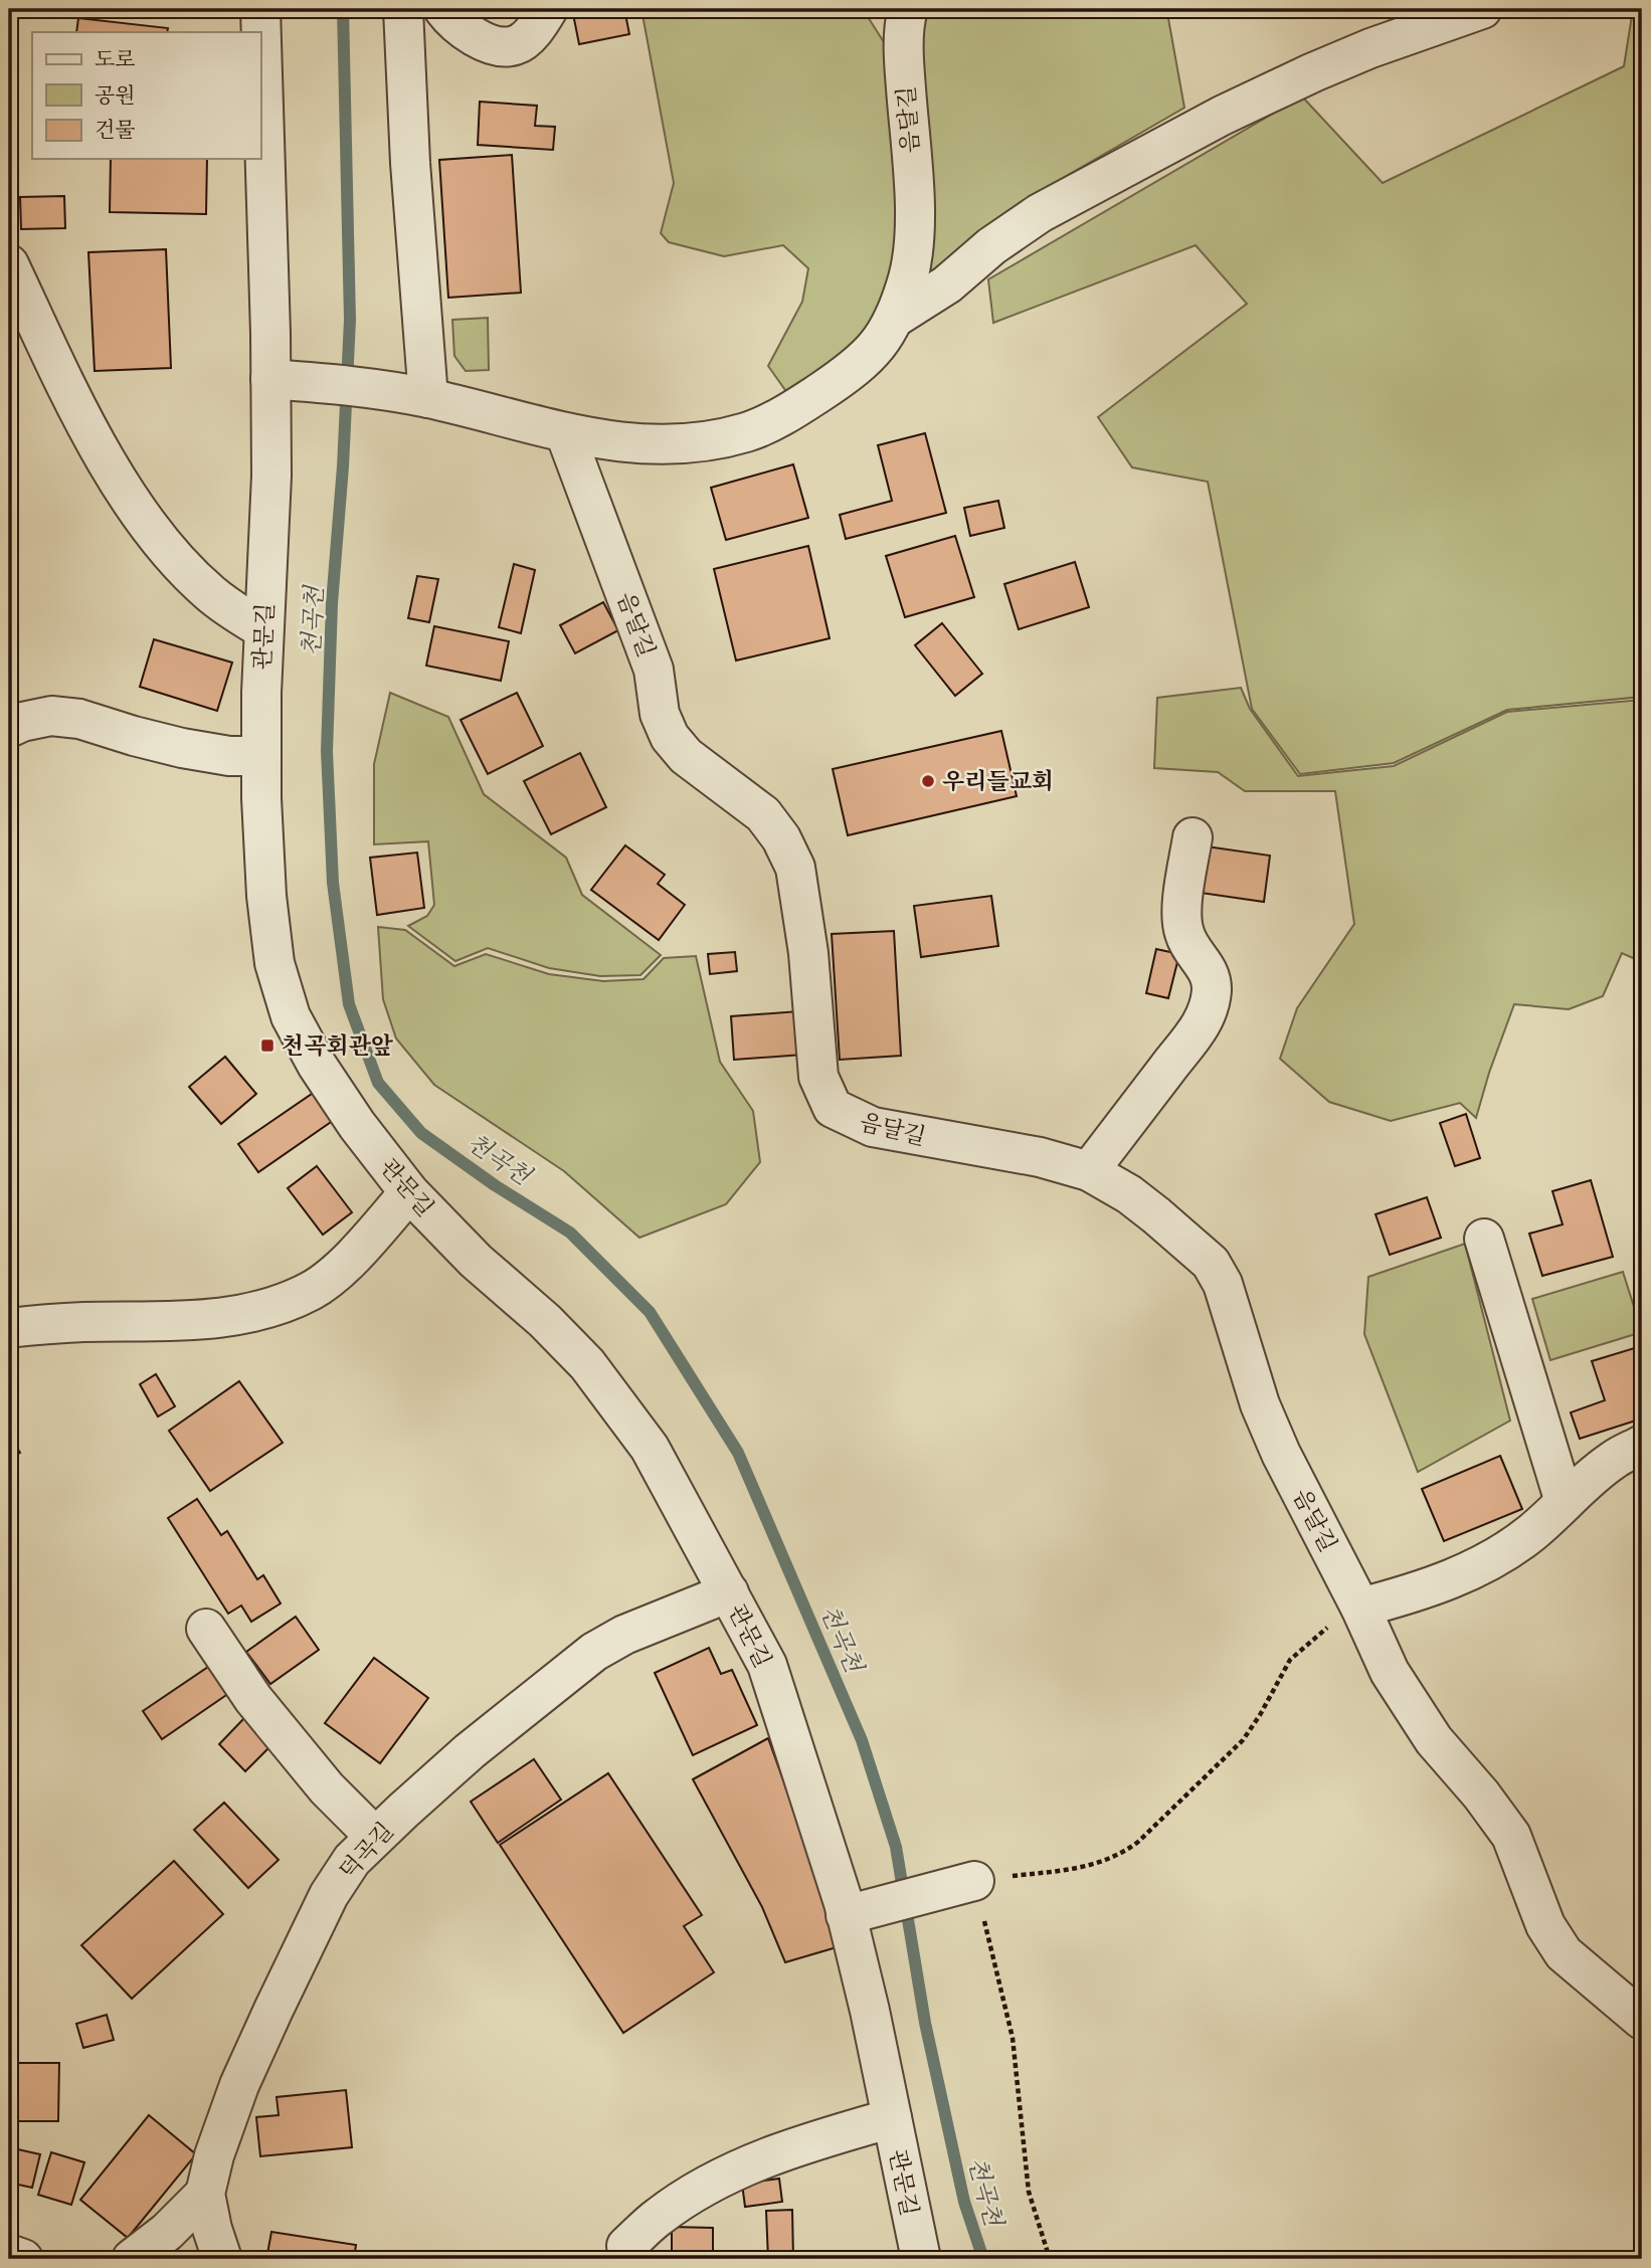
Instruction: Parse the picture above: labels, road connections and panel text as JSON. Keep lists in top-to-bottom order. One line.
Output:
{"streets":{"street":["음달길","관문길","덕곡길"]},"crossings":[["음달길","관문길"],["관문길","덕곡길"]],"water":["천곡천"],"places":{"other":["우리들교회"],"transit":["천곡회관앞"]},"legend":["도로","공원","건물"]}
